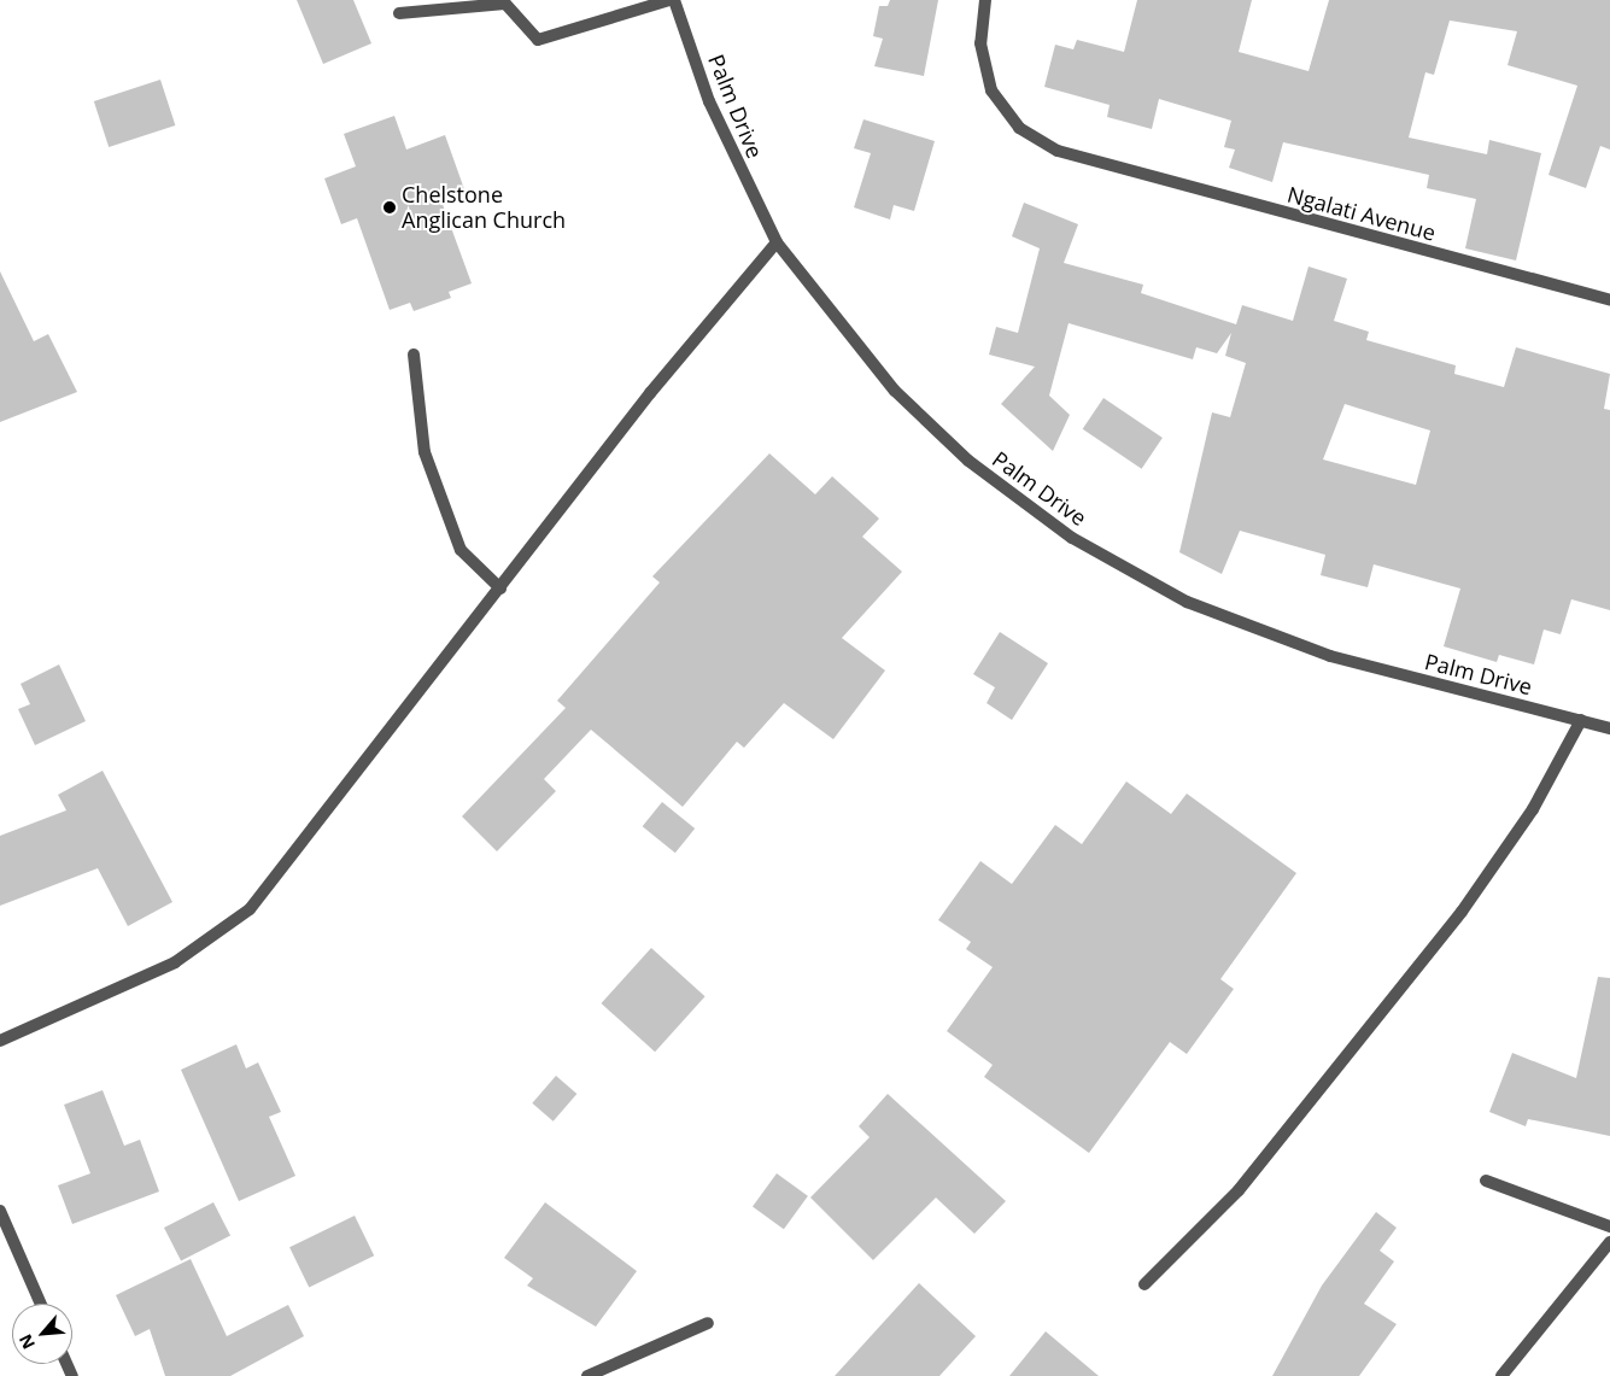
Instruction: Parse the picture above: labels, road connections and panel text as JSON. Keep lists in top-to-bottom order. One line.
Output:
{"streets":{"street":["Palm Drive","Ngalati Avenue"]},"places":["Chelstone Anglican Church"],"north":"bottom left"}
